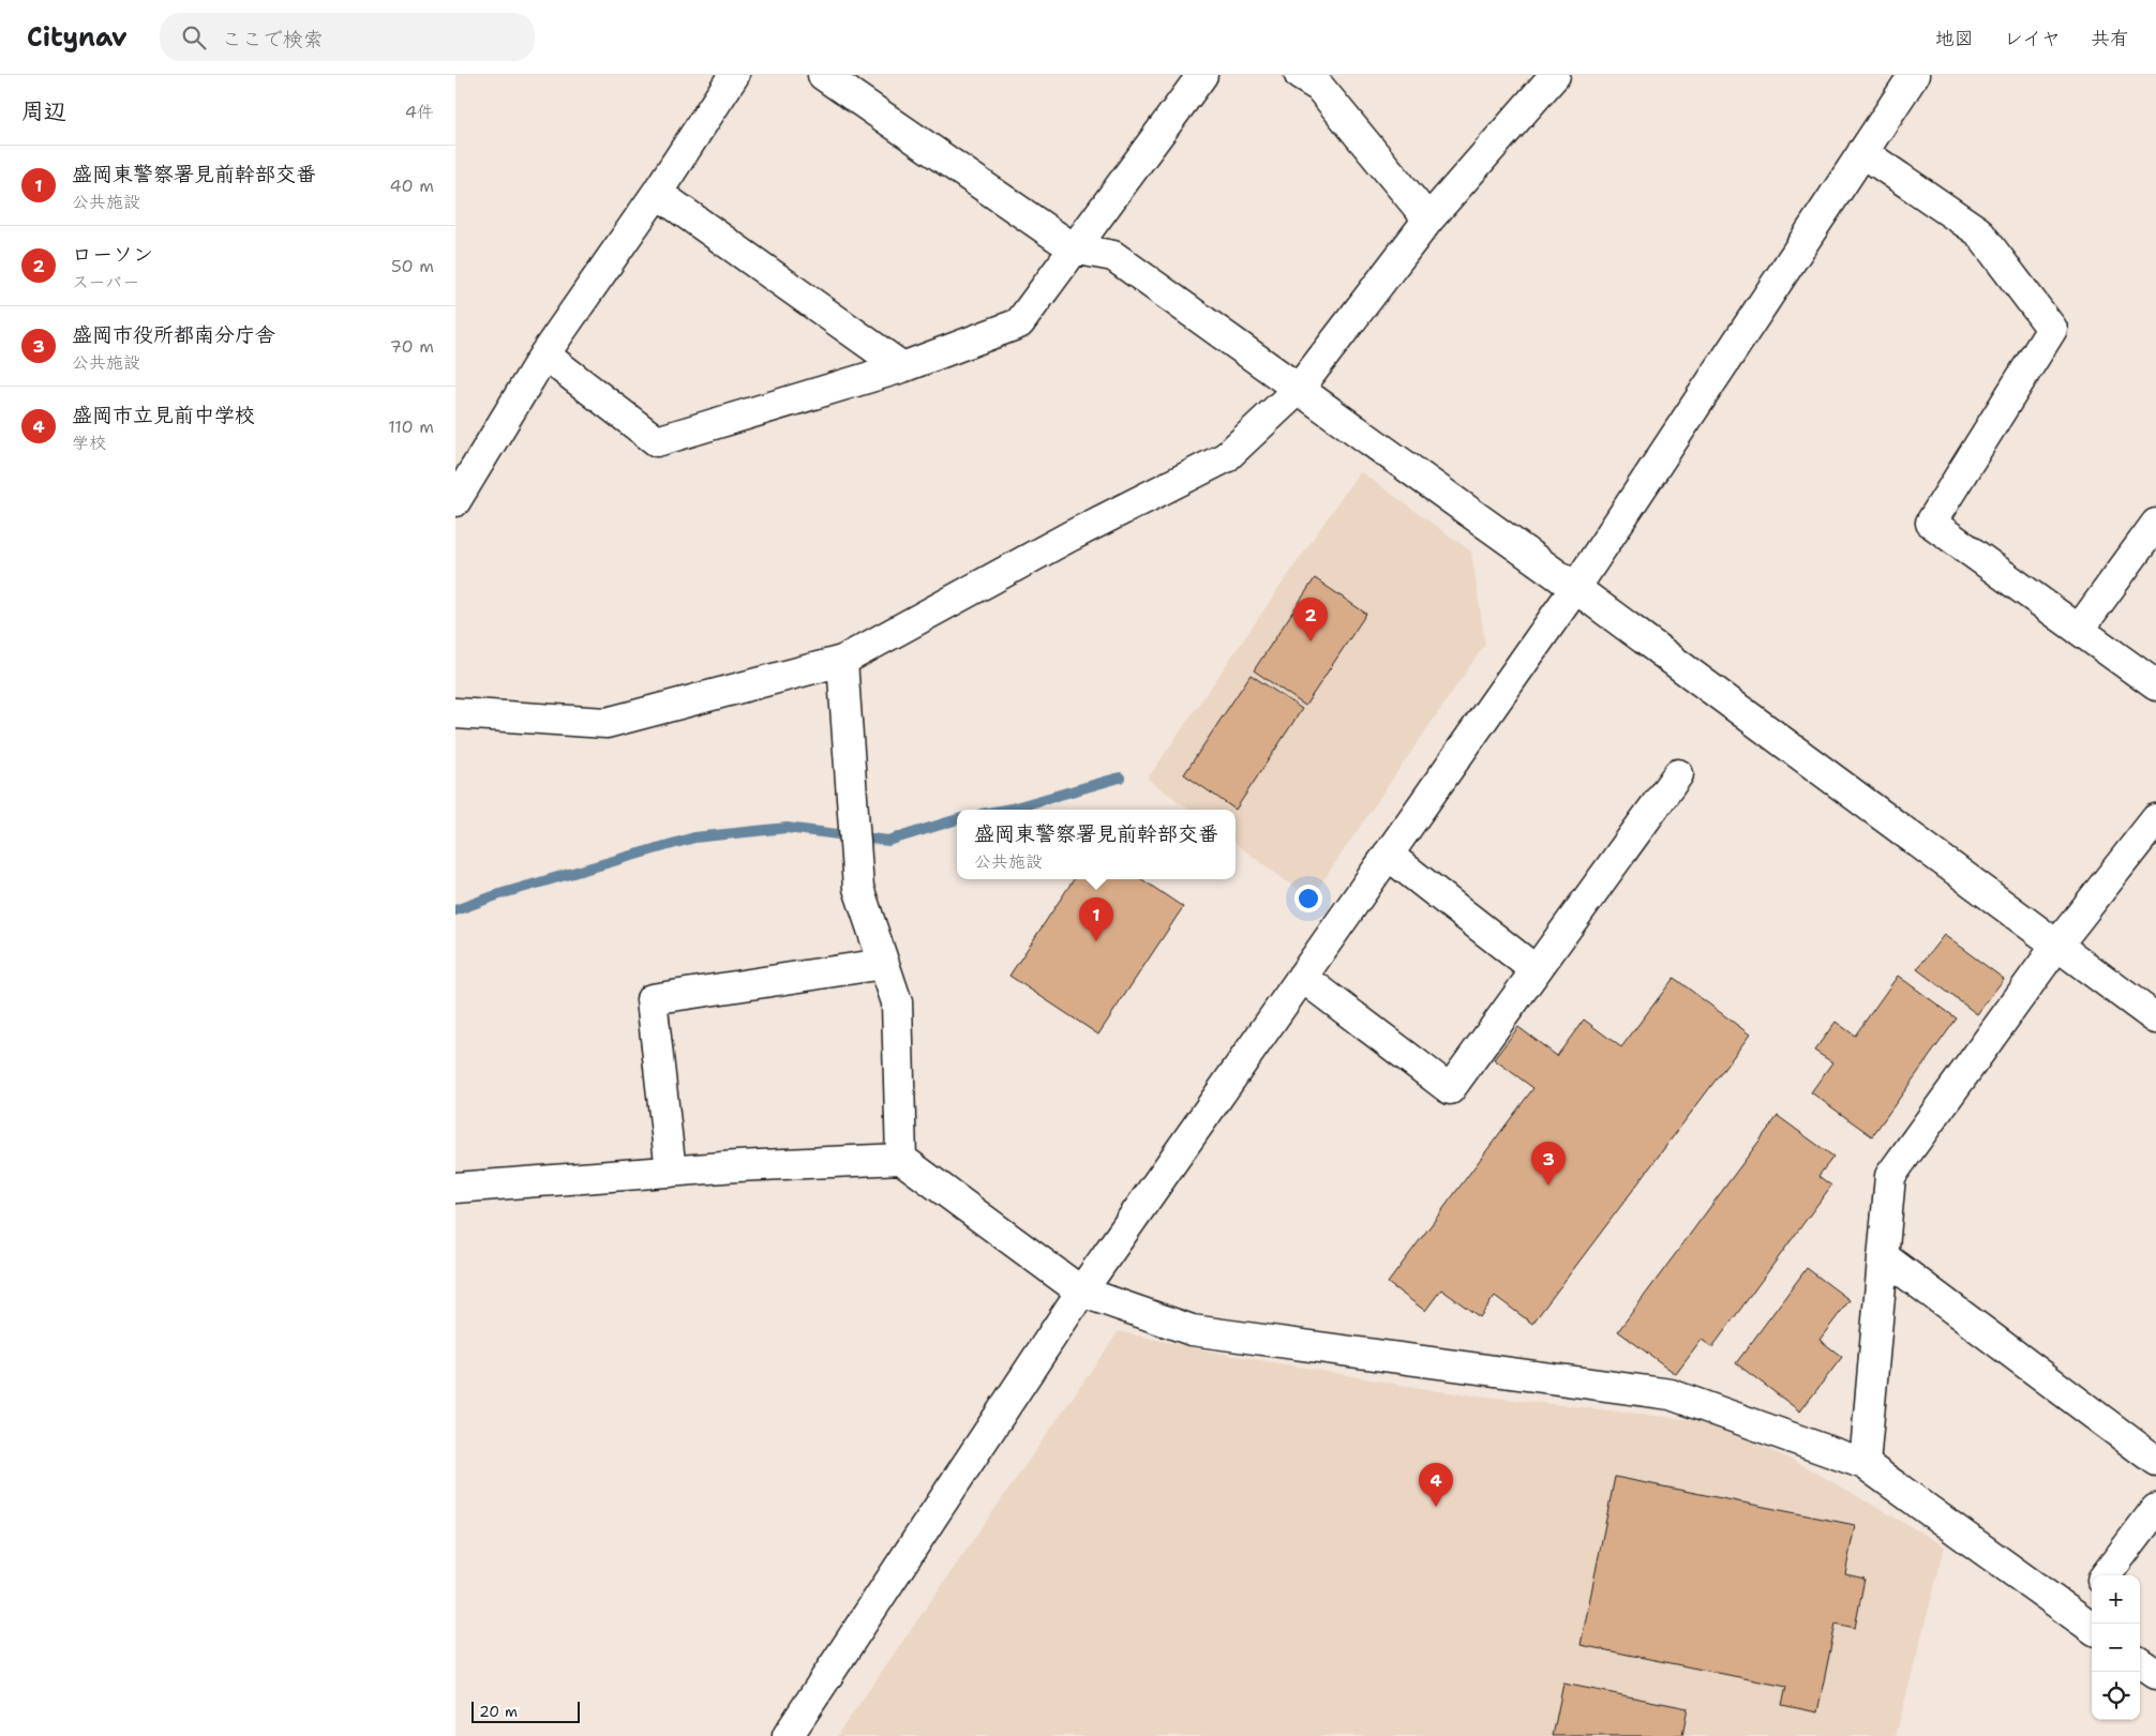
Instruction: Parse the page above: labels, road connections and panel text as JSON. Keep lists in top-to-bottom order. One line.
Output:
{"scale_bar":"20 m","page":{"header":"Citynav","search":"ここで検索","nav":["地図","レイヤ","共有"],"heading":["周辺","4件"],"list":[{"mark":"1","name":"盛岡東警察署見前幹部交番","note":"公共施設","value":"40 m"},{"mark":"2","name":"ローソン","note":"スーパー","value":"50 m"},{"mark":"3","name":"盛岡市役所都南分庁舎","note":"公共施設","value":"70 m"},{"mark":"4","name":"盛岡市立見前中学校","note":"学校","value":"110 m"}],"pins":["2","1","3","4"],"popup":["盛岡東警察署見前幹部交番","公共施設"],"map_buttons":["+","−"],"scale":"20 m"}}
